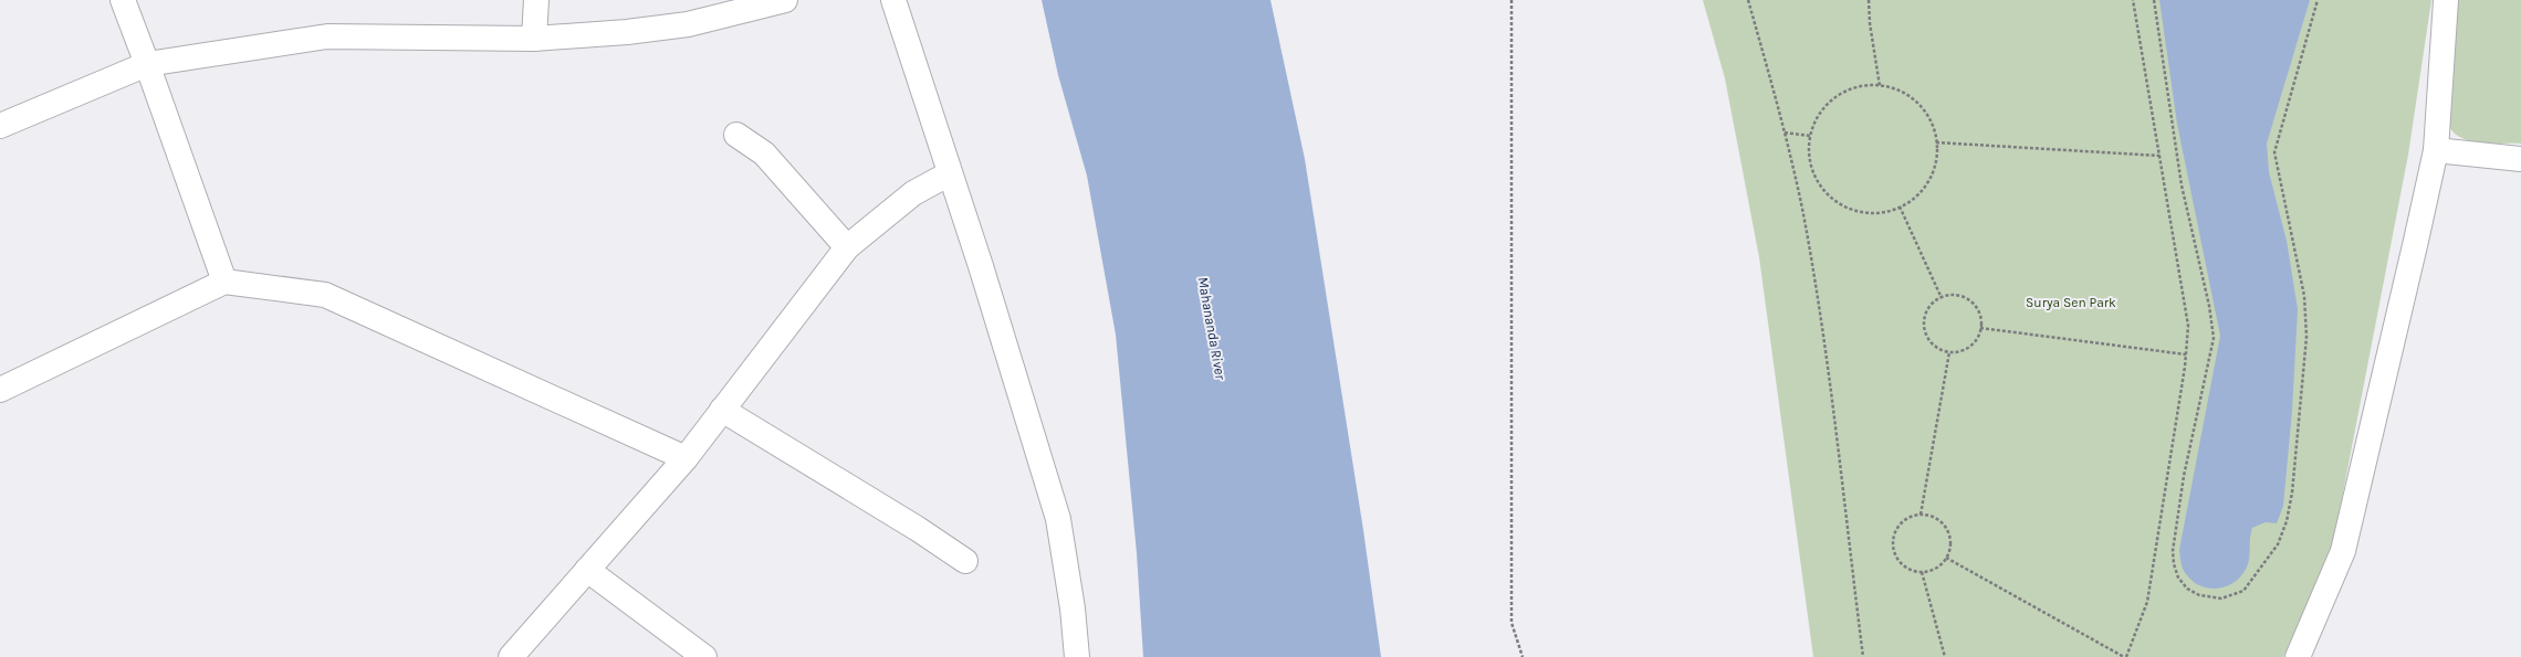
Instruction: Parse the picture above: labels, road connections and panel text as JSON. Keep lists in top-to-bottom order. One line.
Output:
{"water":["Mahananda River"],"parks":["Surya Sen Park"]}
